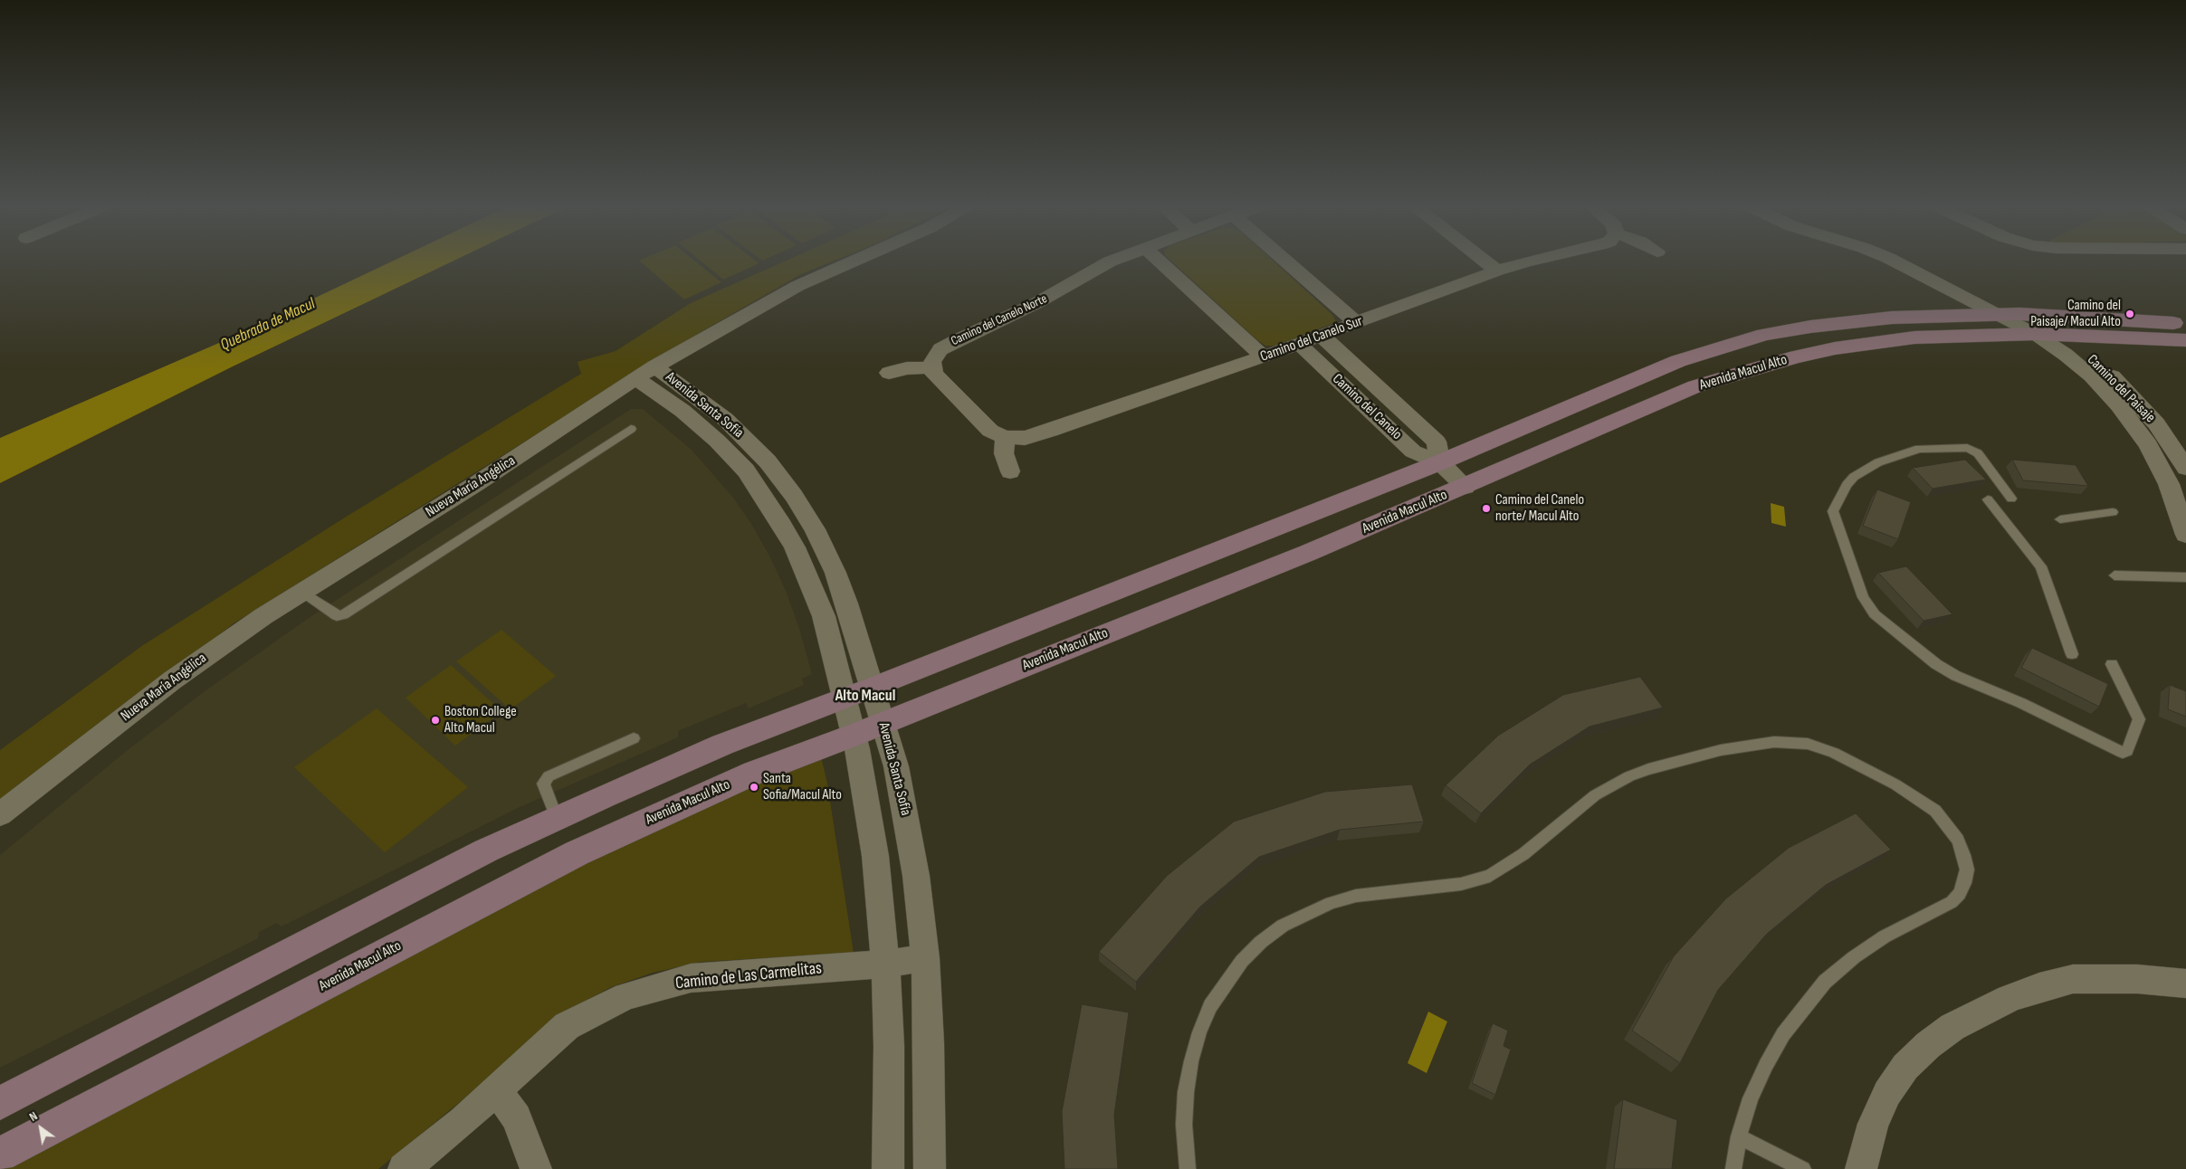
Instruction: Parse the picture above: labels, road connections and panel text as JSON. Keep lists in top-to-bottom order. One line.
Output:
{"streets":{"street":["Camino del Canelo Norte","Camino del Canelo Sur","Avenida Macul Alto","Camino del Paisaje","Avenida Santa Sofía","Camino del Canelo","Nueva María Angélica","Camino de Las Carmelitas"]},"crossings":[["Camino del Canelo Sur","Camino del Canelo"],["Avenida Macul Alto","Camino del Paisaje"],["Avenida Macul Alto","Avenida Santa Sofía"],["Avenida Macul Alto","Camino del Canelo"],["Avenida Santa Sofía","Nueva María Angélica"],["Avenida Santa Sofía","Camino de Las Carmelitas"]],"districts":["Alto Macul"],"water":["Quebrada de Macul"],"places":["Camino del Paisaje/ Macul Alto","Camino del Canelo norte/ Macul Alto","Boston College Alto Macul","Santa Sofia/Macul Alto"],"north":"top left"}
